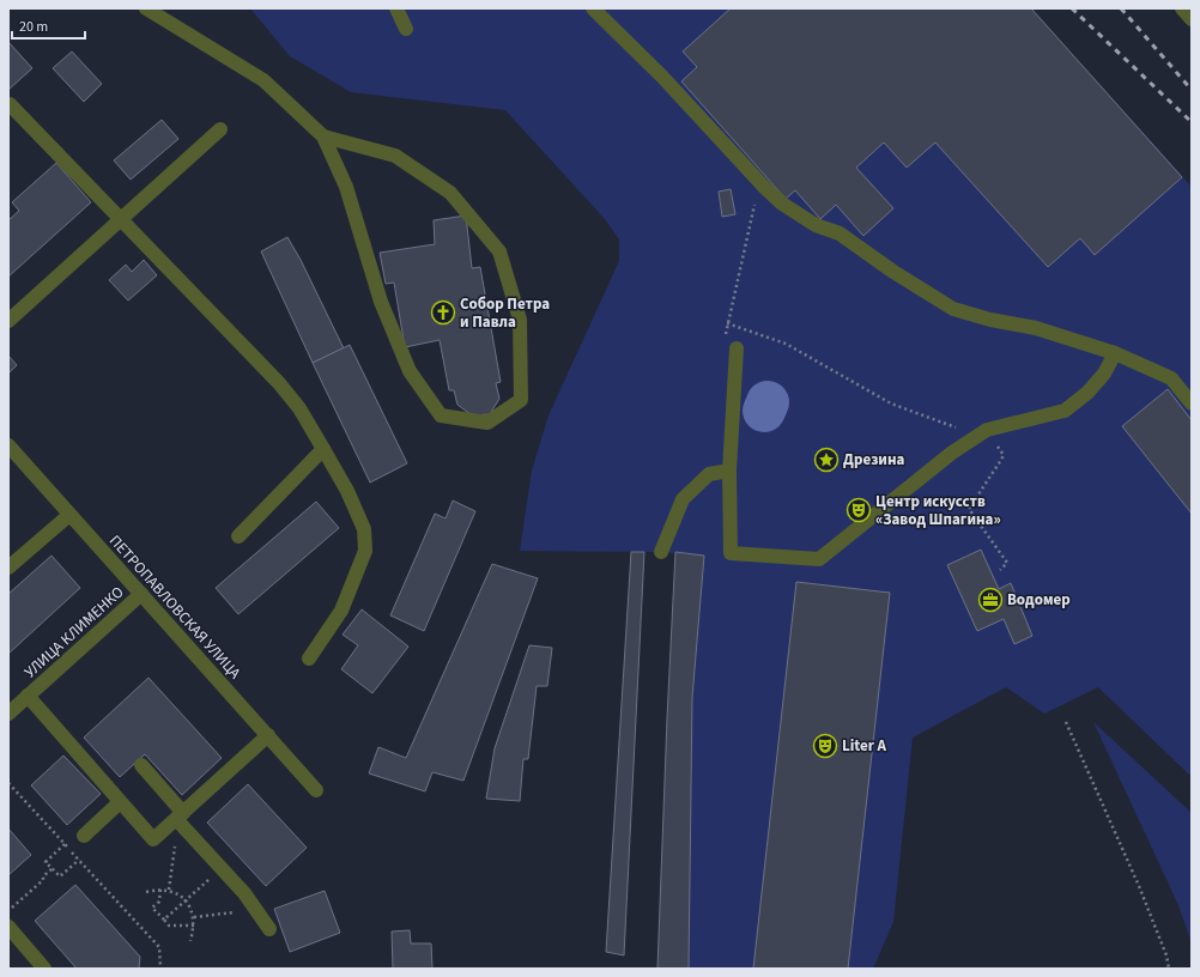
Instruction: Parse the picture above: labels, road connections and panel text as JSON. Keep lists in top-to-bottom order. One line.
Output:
{"streets":{"street":["ПЕТРОПАВЛОВСКАЯ УЛИЦА","УЛИЦА КЛИМЕНКО"]},"crossings":[["ПЕТРОПАВЛОВСКАЯ УЛИЦА","УЛИЦА КЛИМЕНКО"]],"places":{"church":["Собор Петра и Павла"],"place":["Дрезина"],"theatre":["Центр искусств «Завод Шпагина»","Liter A"],"office":["Водомер"]},"scale_bar":"20 m"}
